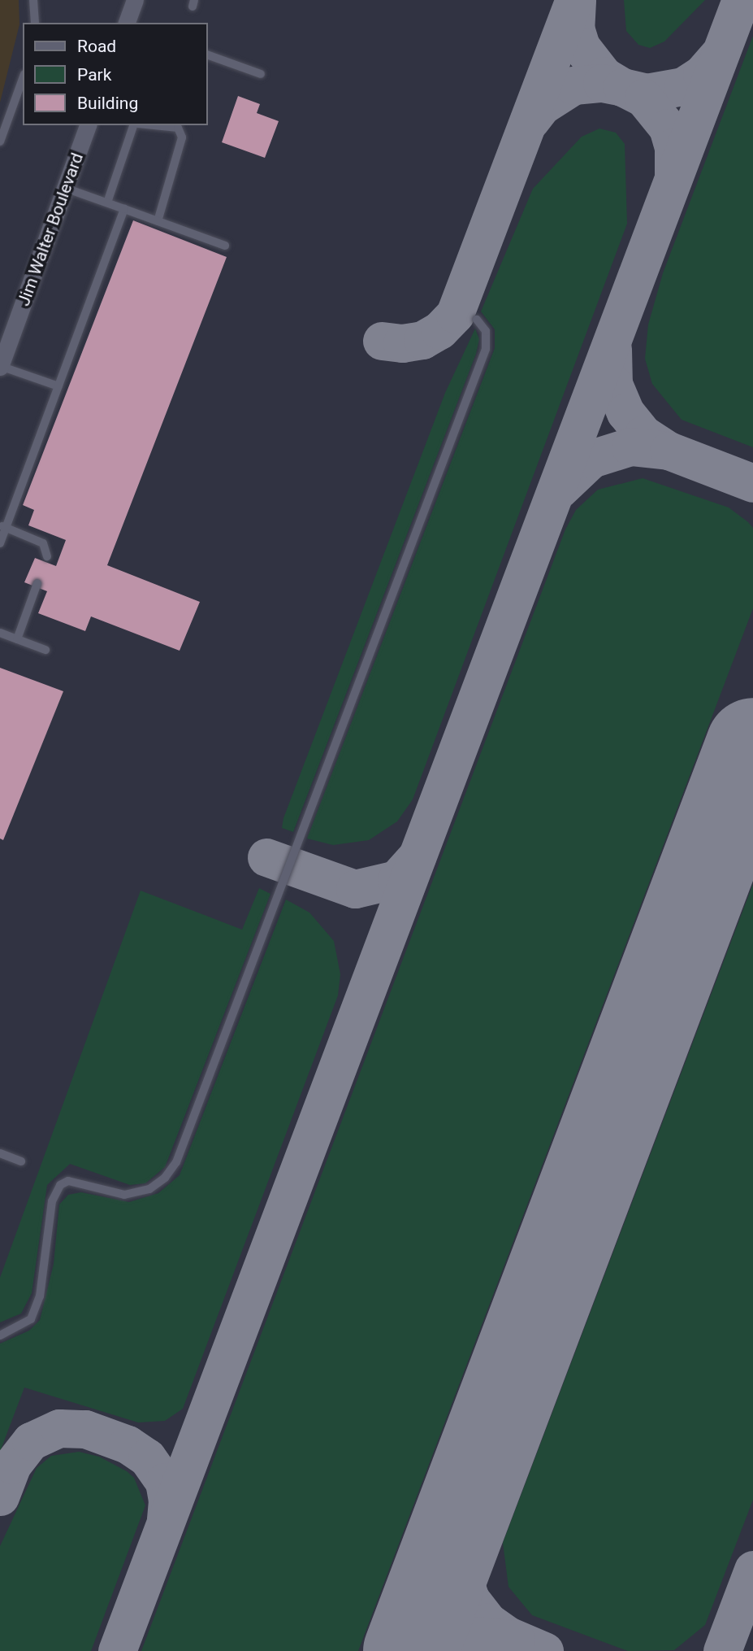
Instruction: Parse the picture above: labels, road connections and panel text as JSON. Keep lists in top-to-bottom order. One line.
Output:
{"streets":{"street":["Jim Walter Boulevard"]},"legend":["Road","Park","Building"]}
